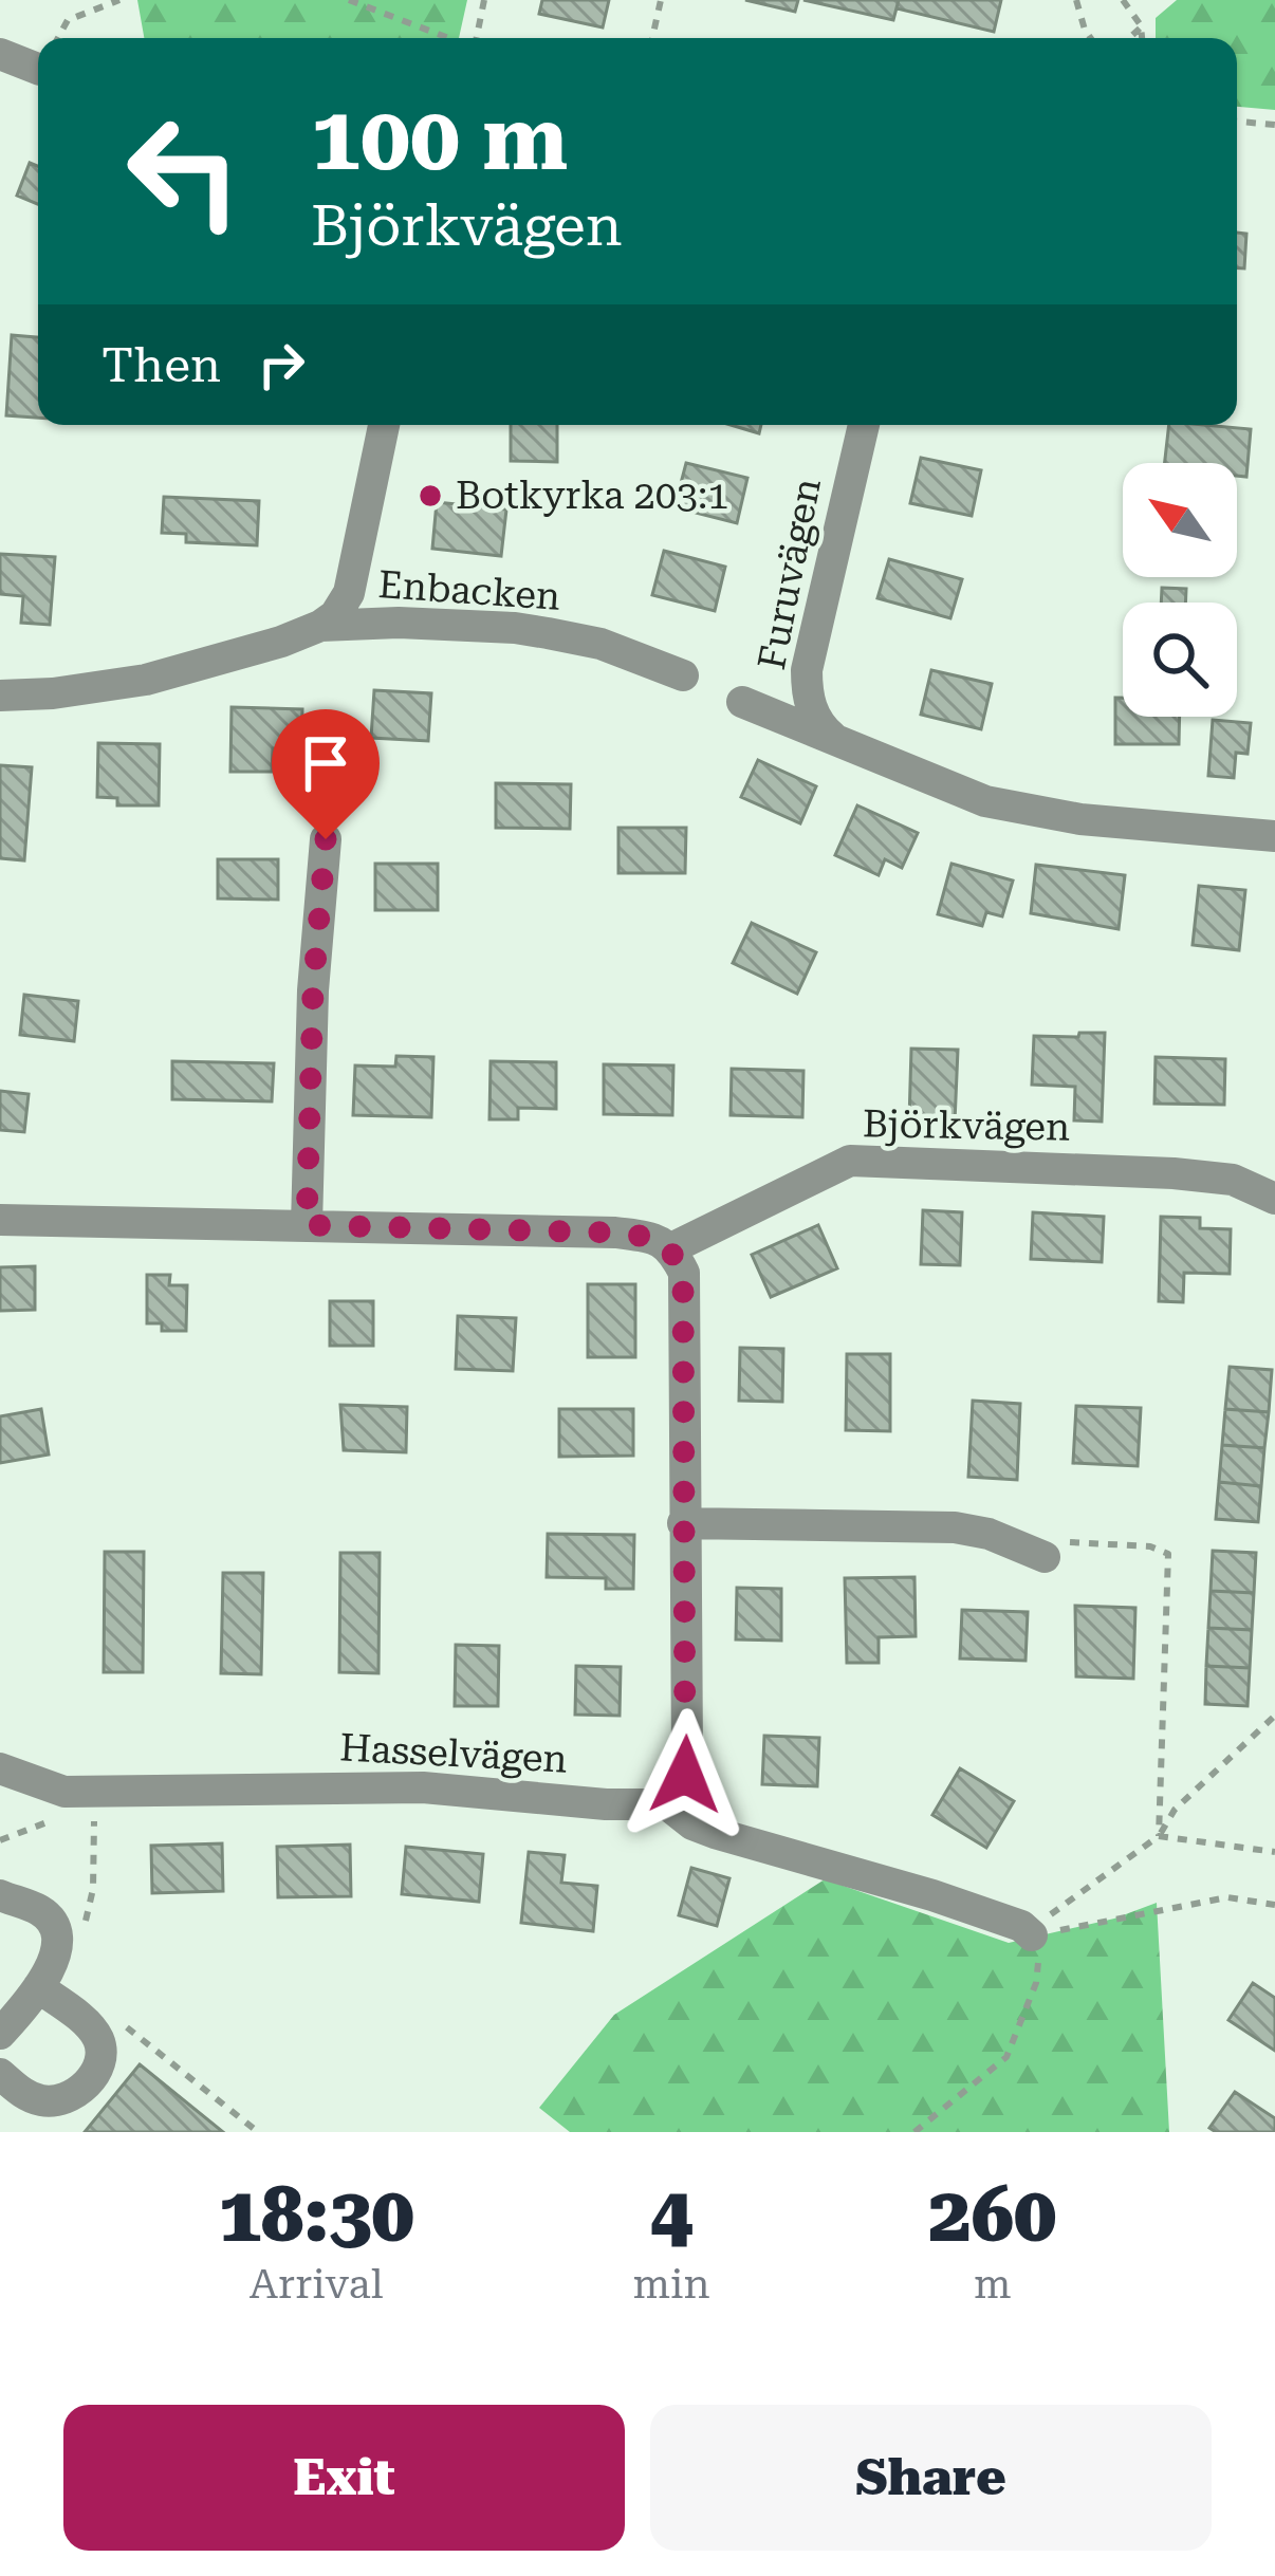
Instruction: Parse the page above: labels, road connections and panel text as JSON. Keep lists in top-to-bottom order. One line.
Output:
{"streets":{"street":["Furuvägen","Enbacken","Björkvägen","Hasselvägen"]},"places":["Botkyrka 203:1"],"north":"top left","page":{"turn":["100 m","Björkvägen"],"then":"Then","eta":["18:30","Arrival","4","min","260","m"],"buttons":["Exit","Share"]}}
